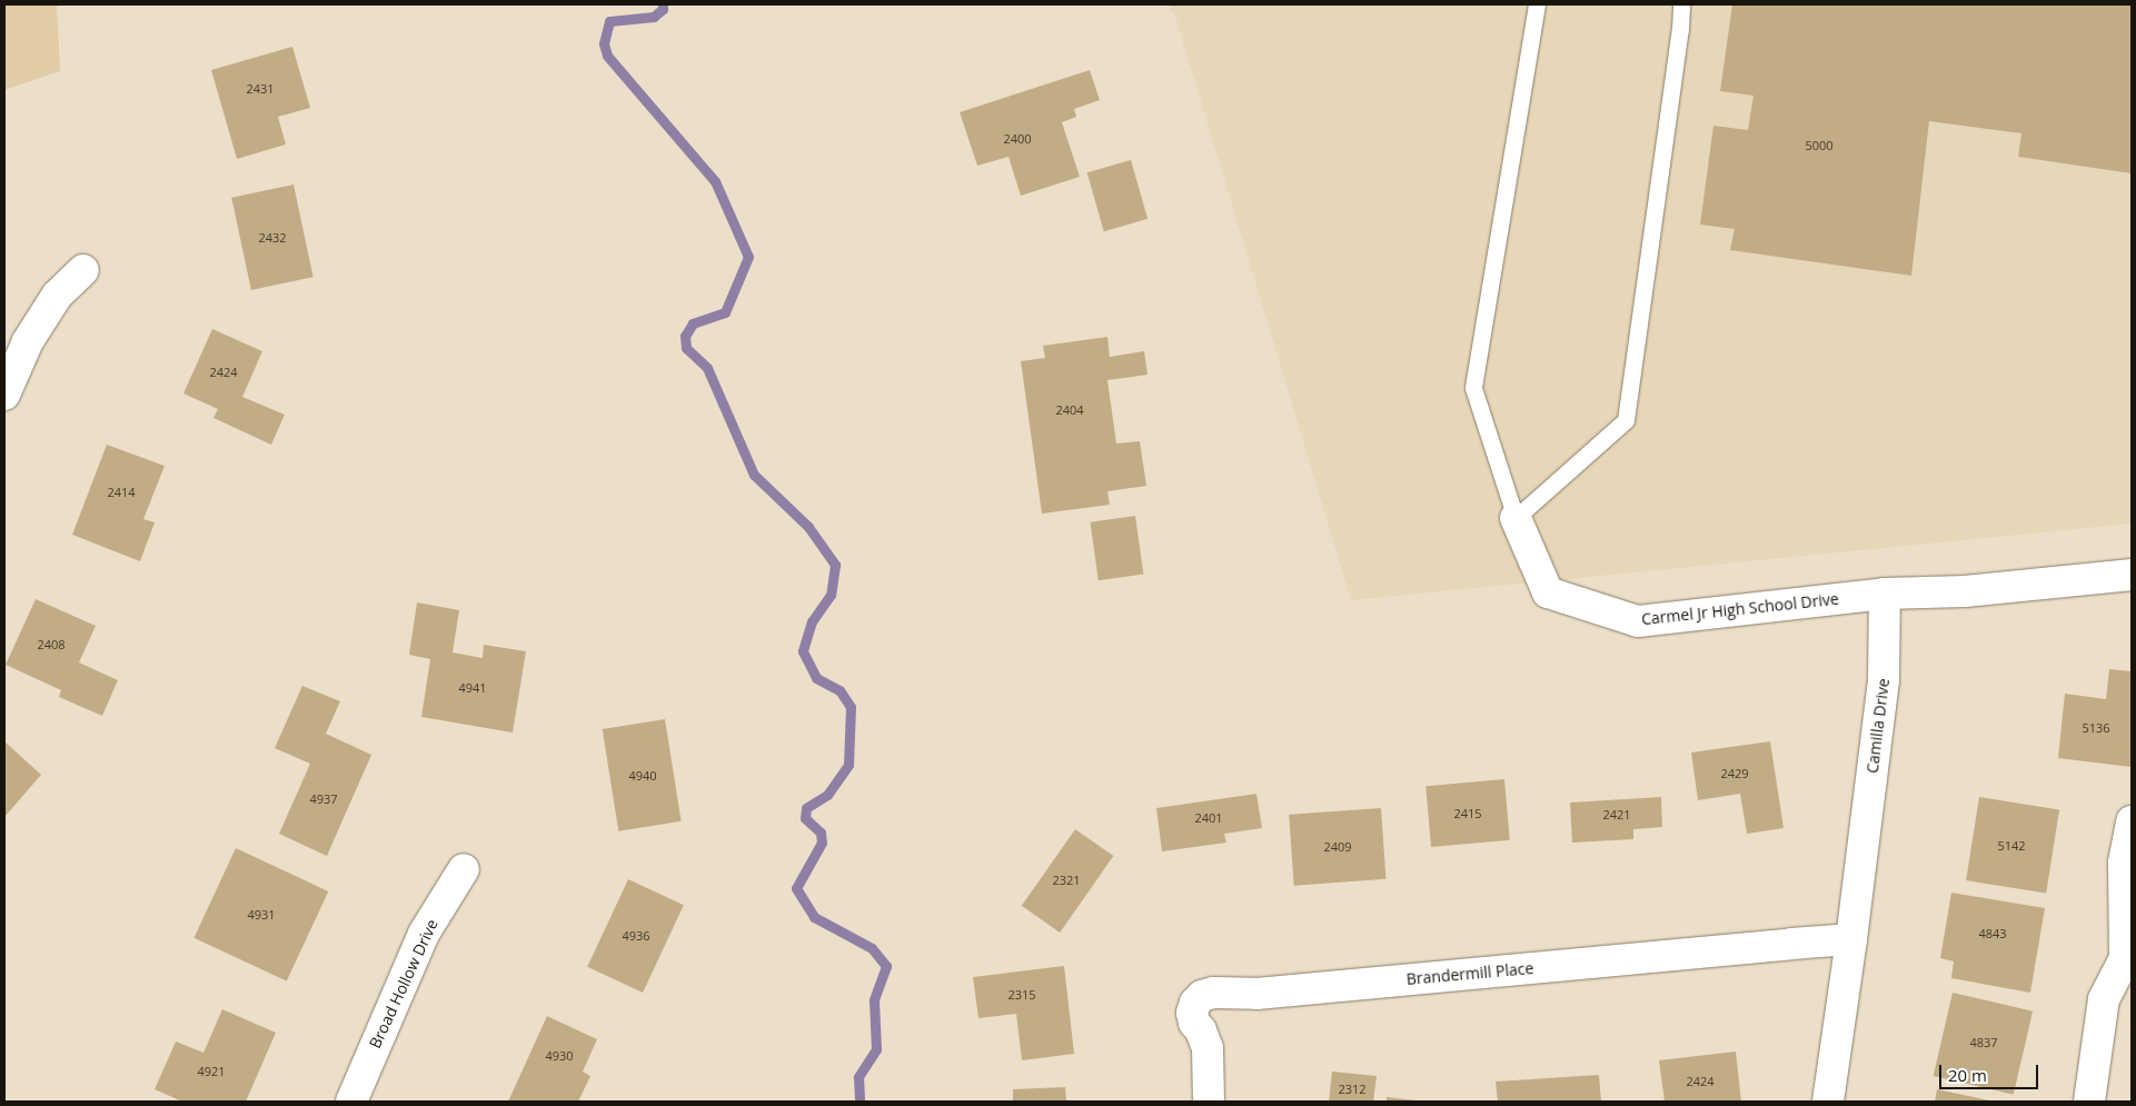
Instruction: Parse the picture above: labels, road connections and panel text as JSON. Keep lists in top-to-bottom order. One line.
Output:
{"streets":{"street":["Carmel Jr High School Drive","Camilla Drive","Brandermill Place","Broad Hollow Drive"]},"crossings":[["Carmel Jr High School Drive","Camilla Drive"],["Camilla Drive","Brandermill Place"]],"house_numbers":["2431","2400","5000","2432","2424","2404","2414","2408","4941","5136","2429","4940","4937","2415","2421","2401","5142","2409","2321","4931","4843","4936","2315","4837","4930","4921","2424","2312"],"scale_bar":"20 m"}
